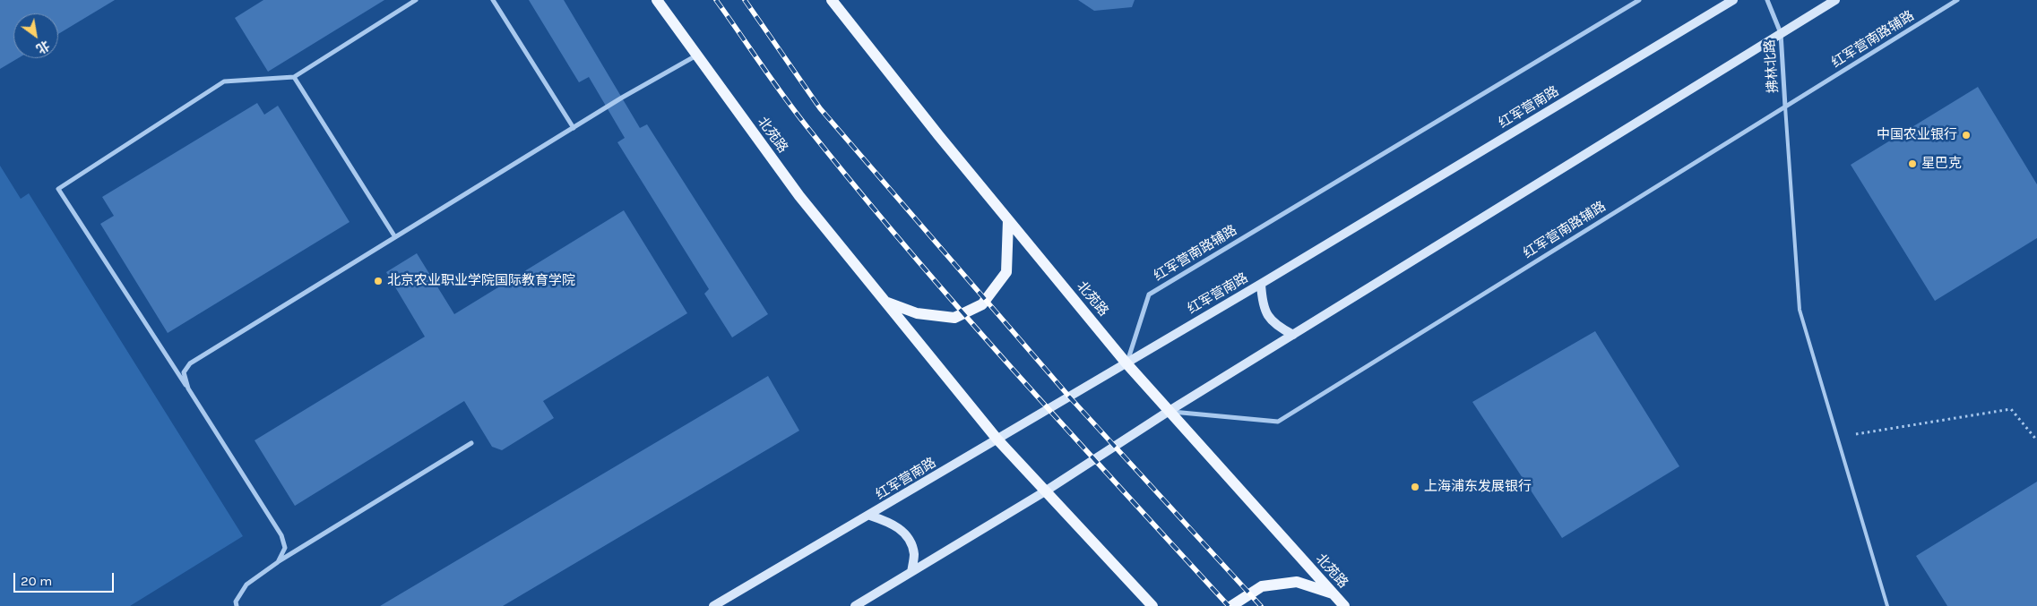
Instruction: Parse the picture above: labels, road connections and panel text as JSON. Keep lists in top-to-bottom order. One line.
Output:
{"streets":{"main road":["红军营南路","北苑路"],"street":["红军营南路辅路","拂林北路"]},"crossings":[["红军营南路辅路","拂林北路"],["红军营南路辅路","红军营南路"],["红军营南路辅路","北苑路"],["红军营南路","北苑路"]],"places":["中国农业银行","星巴克","北京农业职业学院国际教育学院","上海浦东发展银行"],"scale_bar":"20 m","north":"bottom right"}
